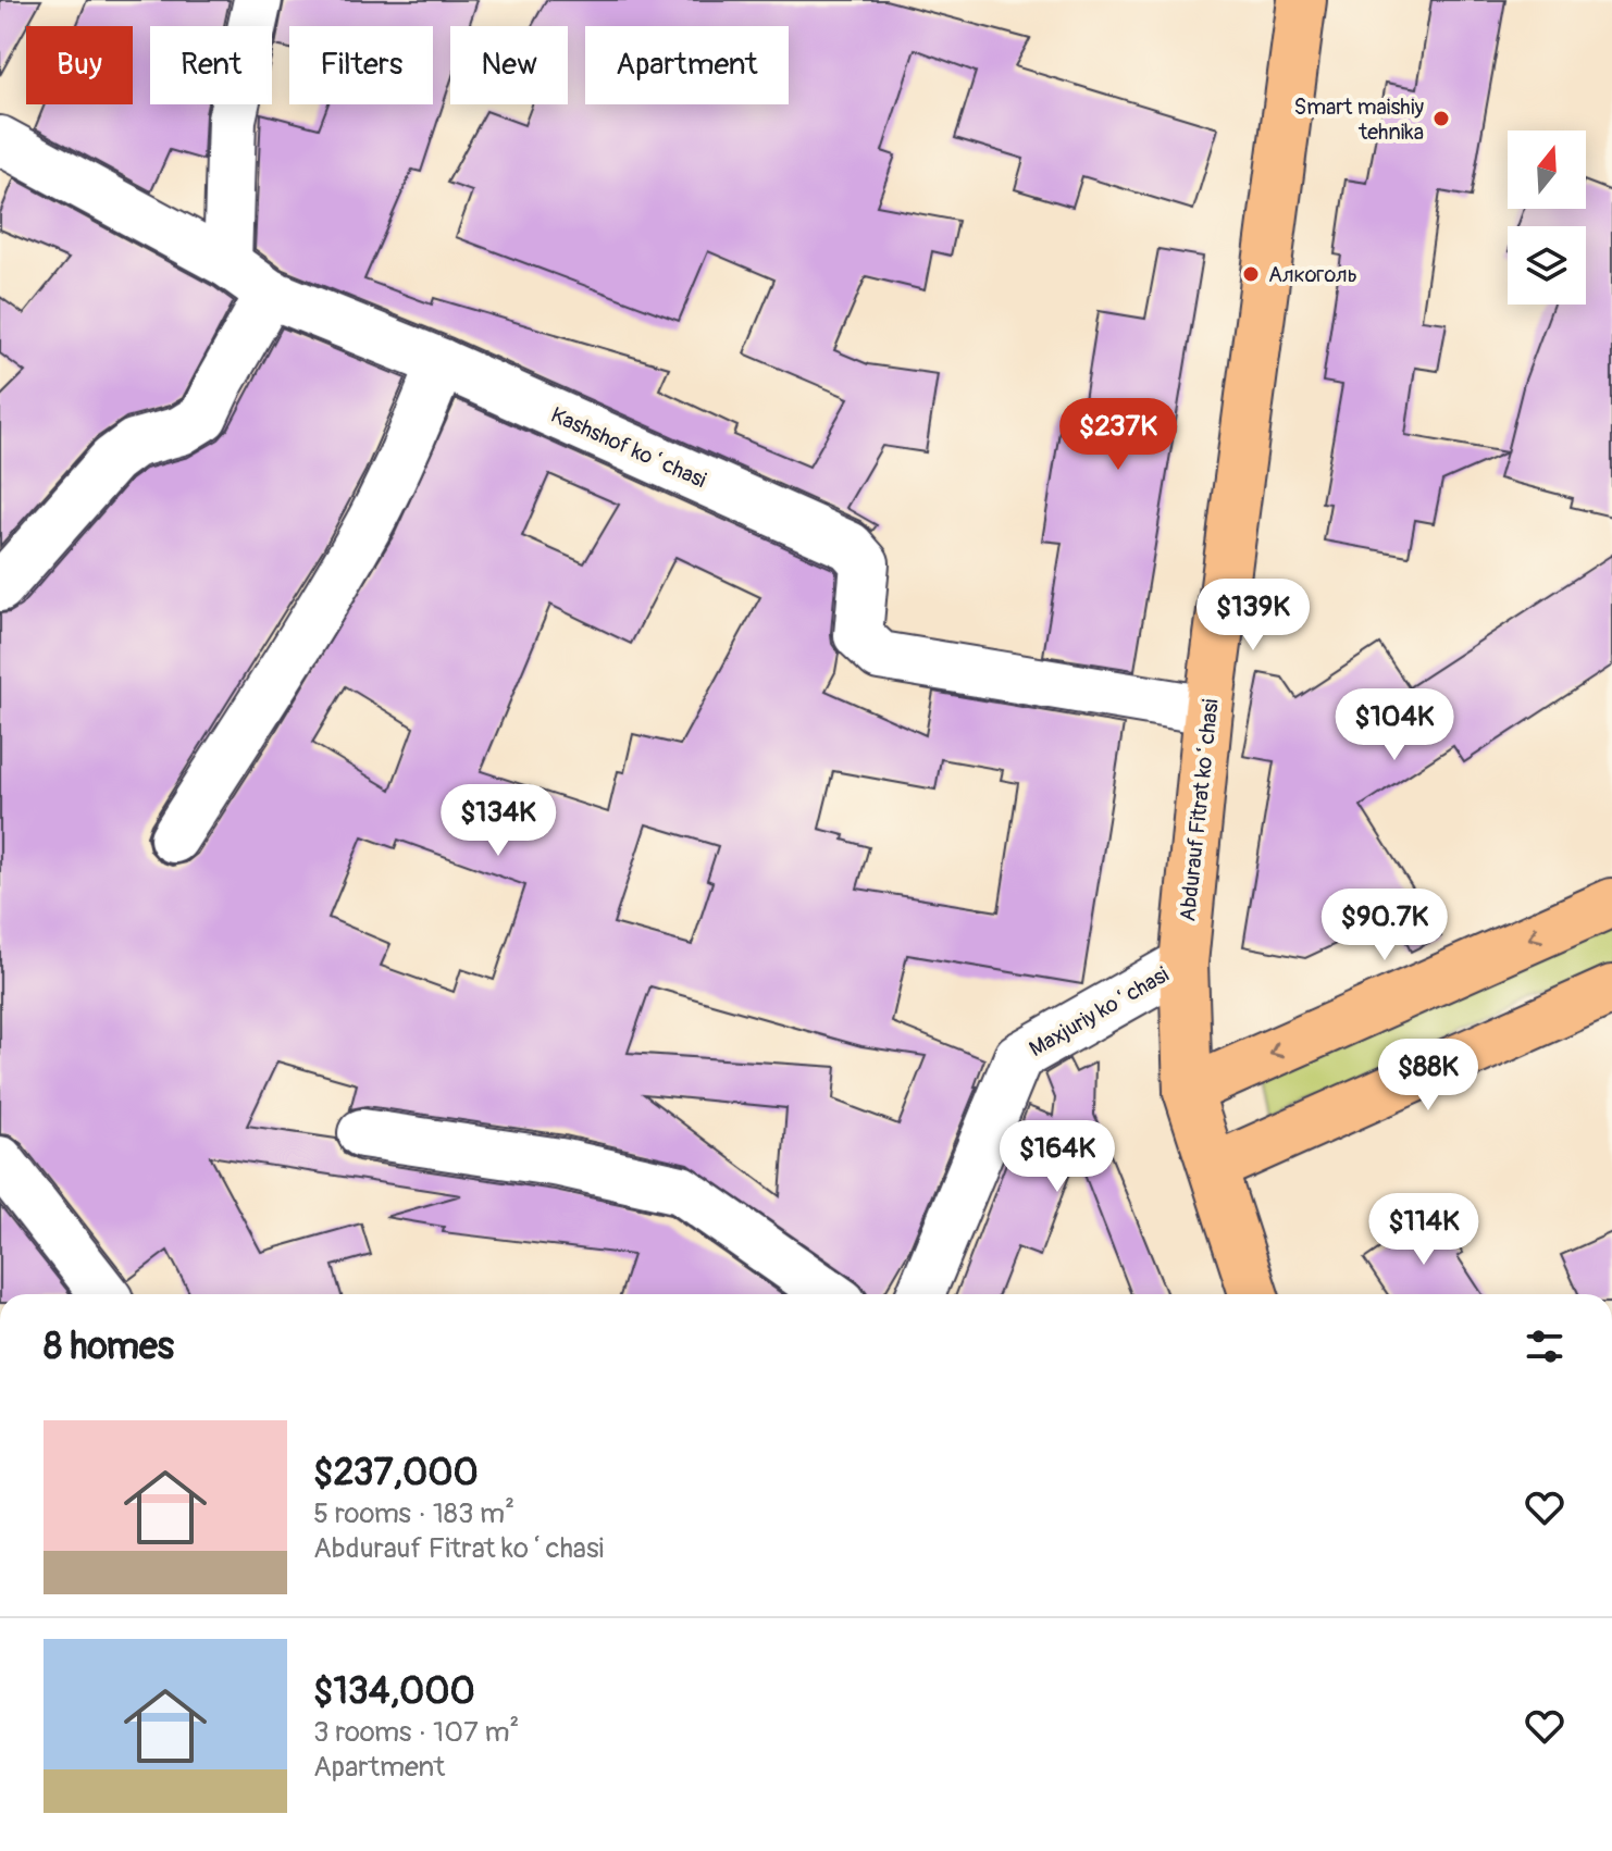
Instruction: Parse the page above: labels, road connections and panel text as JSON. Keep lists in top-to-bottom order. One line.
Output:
{"streets":{"main road":["Abdurauf Fitrat koʻchasi"],"street":["Kashshof koʻchasi","Maxjuriy koʻchasi"]},"crossings":[["Kashshof koʻchasi","Abdurauf Fitrat koʻchasi"],["Abdurauf Fitrat koʻchasi","Maxjuriy koʻchasi"]],"places":["Smart maishiy tehnika","Алкоголь"],"north":"top","page":{"chip":["Buy","Rent","Filters","New","Apartment"],"price":["$237K","$139K","$104K","$134K","$90.7K","$88K","$164K","$114K"],"heading":"8 homes","list":[{"name":"$237,000","note":"5 rooms · 183 m² · Abdurauf Fitrat koʻchasi"},{"name":"$134,000","note":"3 rooms · 107 m² · Apartment"}]}}
